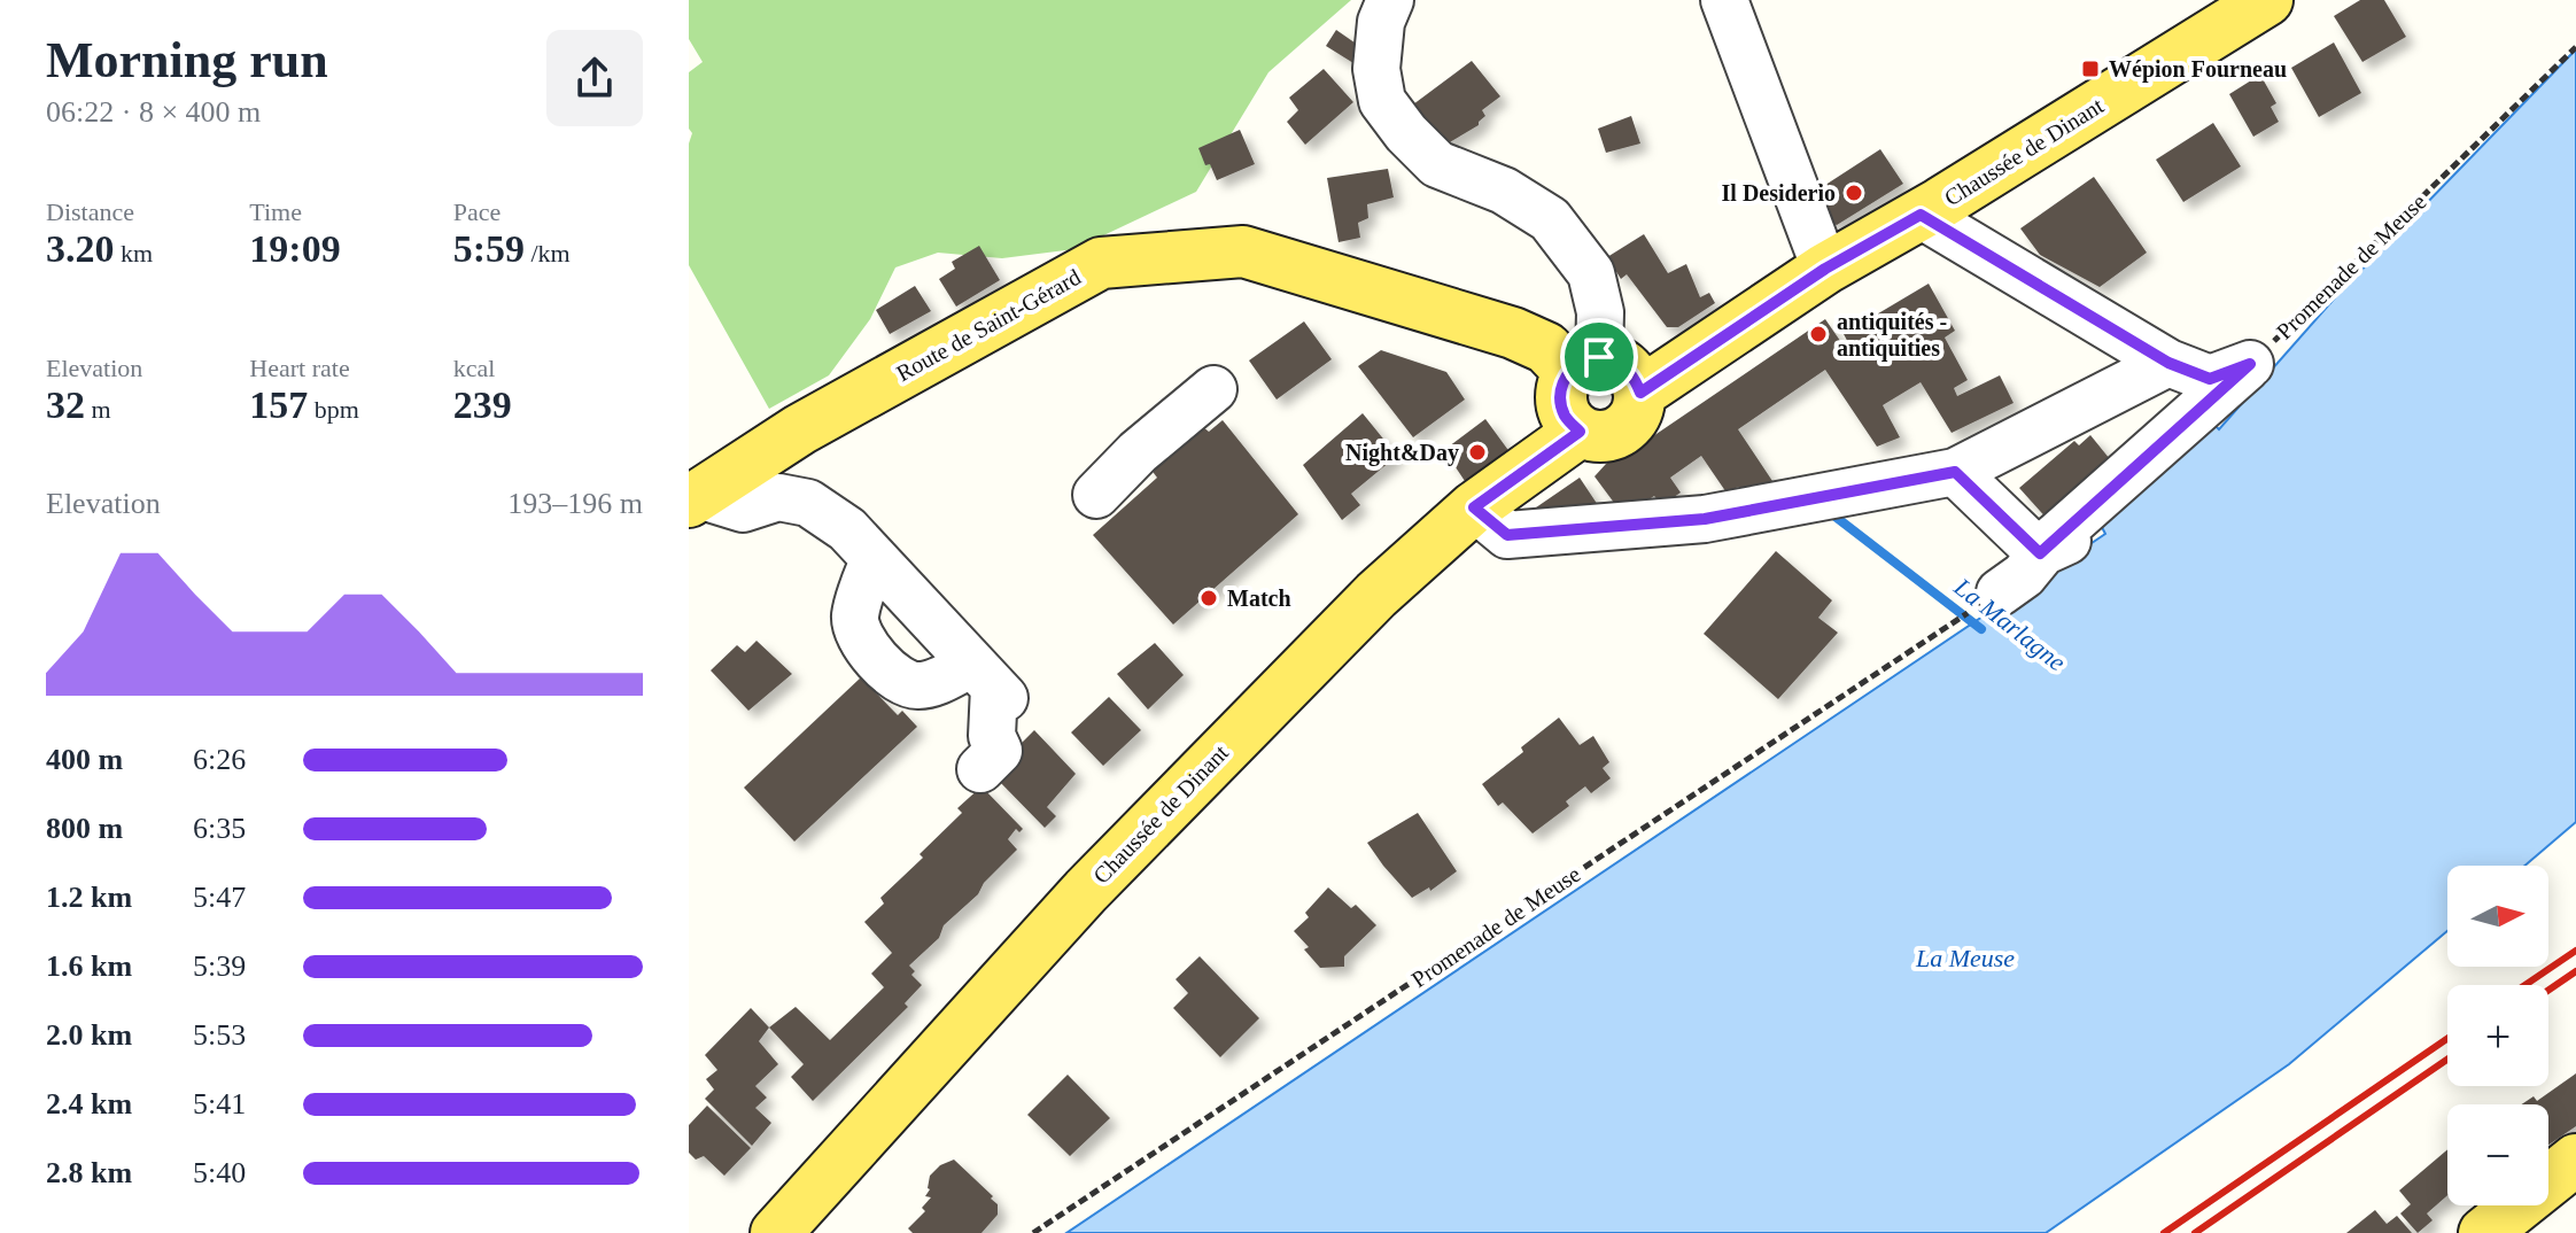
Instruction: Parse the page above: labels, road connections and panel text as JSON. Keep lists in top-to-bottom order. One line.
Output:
{"streets":{"main road":["Chaussée de Dinant","Route de Saint-Gérard"],"path":["Promenade de Meuse"]},"crossings":[["Chaussée de Dinant","Route de Saint-Gérard"]],"water":["La Marlagne","La Meuse"],"places":{"transit":["Wépion Fourneau"],"other":["Il Desiderio","antiquités - antiquities","Night&Day","Match"]},"north":"right","page":{"heading":["Morning run","06:22 · 8 × 400 m"],"stats":[["Distance","3.20 km"],["Time","19:09"],["Pace","5:59 /km"],["Elevation","32 m"],["Heart rate","157 bpm"],["kcal","239"]],"chart":["Elevation","193–196 m"],"list":[{"name":"400 m","note":"6:26"},{"name":"800 m","note":"6:35"},{"name":"1.2 km","note":"5:47"},{"name":"1.6 km","note":"5:39"},{"name":"2.0 km","note":"5:53"},{"name":"2.4 km","note":"5:41"},{"name":"2.8 km","note":"5:40"}],"map_buttons":["+","−"]}}
